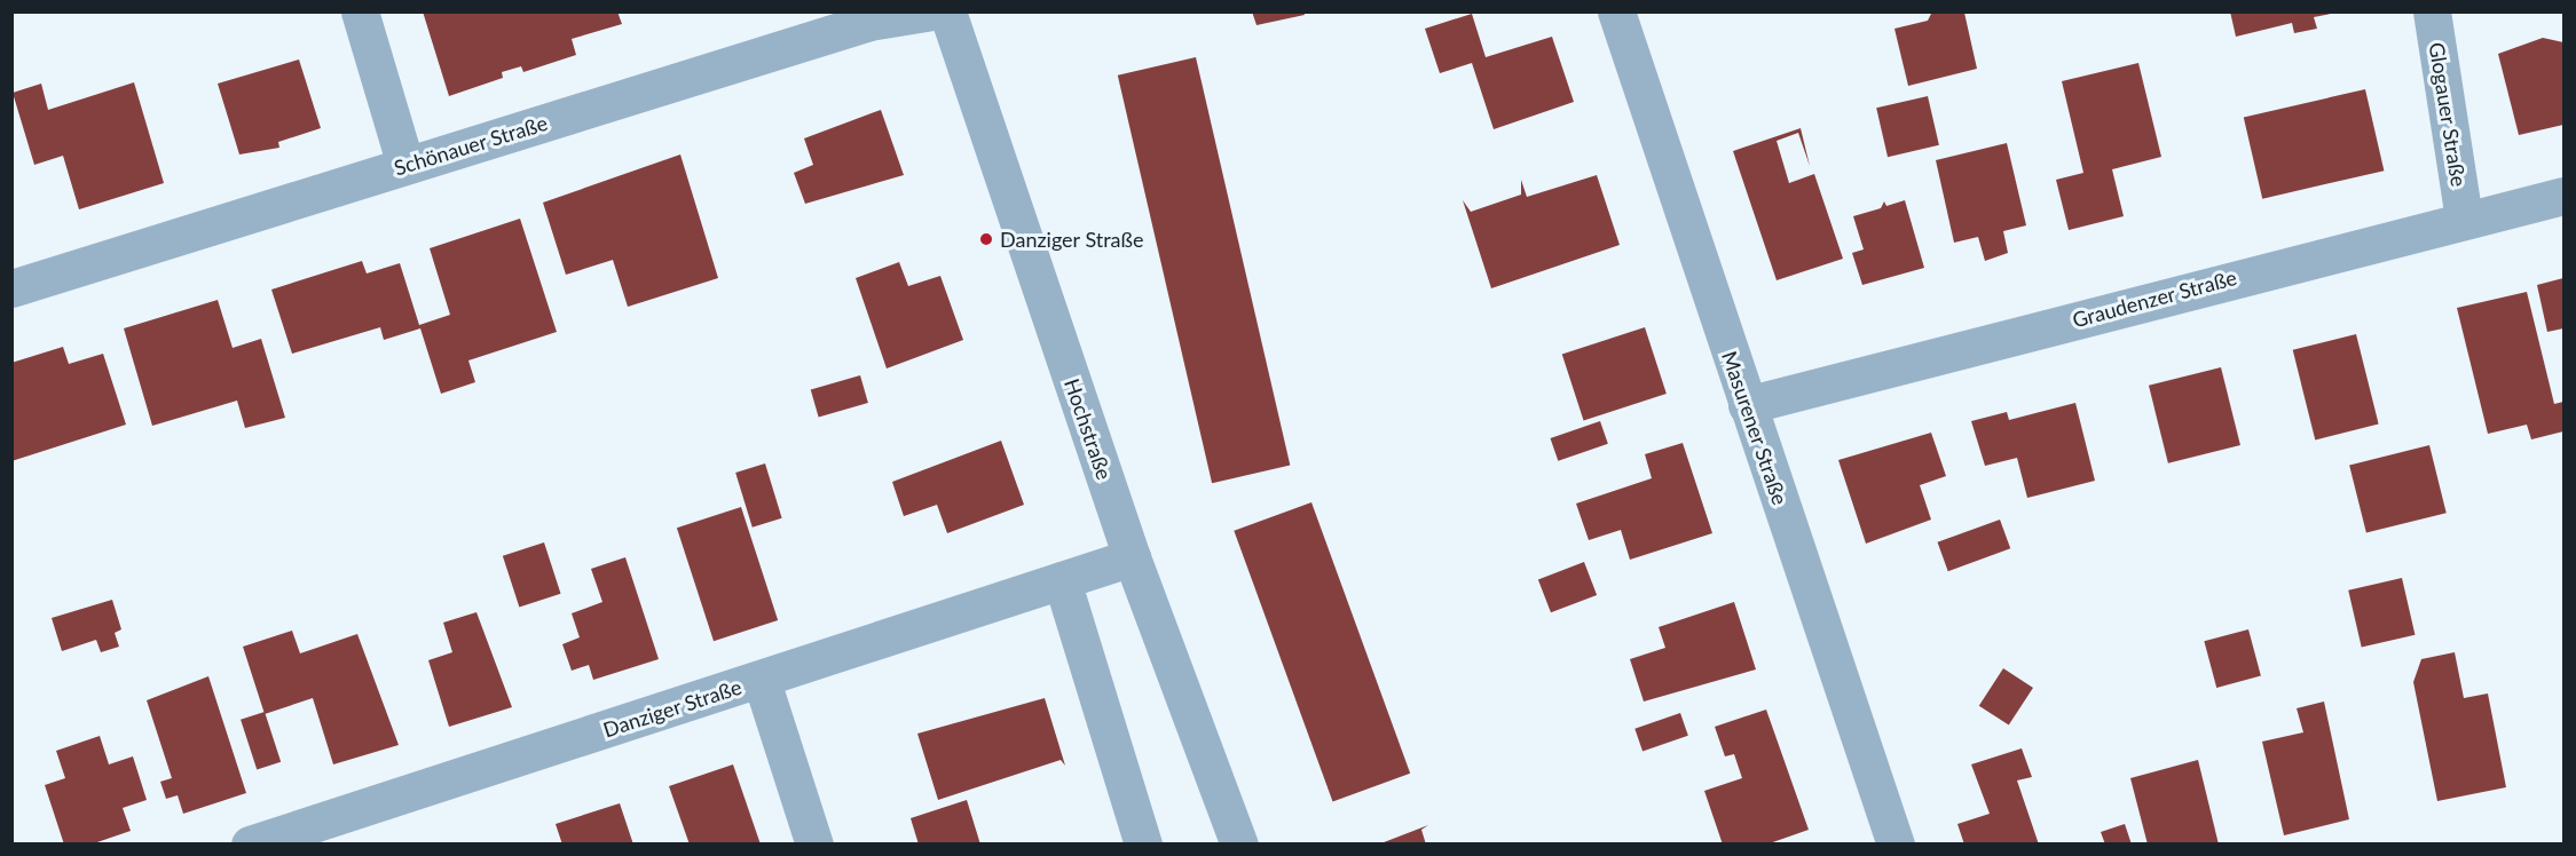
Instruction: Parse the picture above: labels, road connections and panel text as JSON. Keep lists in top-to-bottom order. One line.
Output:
{"streets":{"street":["Glogauer Straße","Schönauer Straße","Graudenzer Straße","Masurener Straße","Hochstraße","Danziger Straße"]},"crossings":[["Glogauer Straße","Graudenzer Straße"],["Graudenzer Straße","Masurener Straße"],["Hochstraße","Danziger Straße"]],"places":["Danziger Straße"]}
